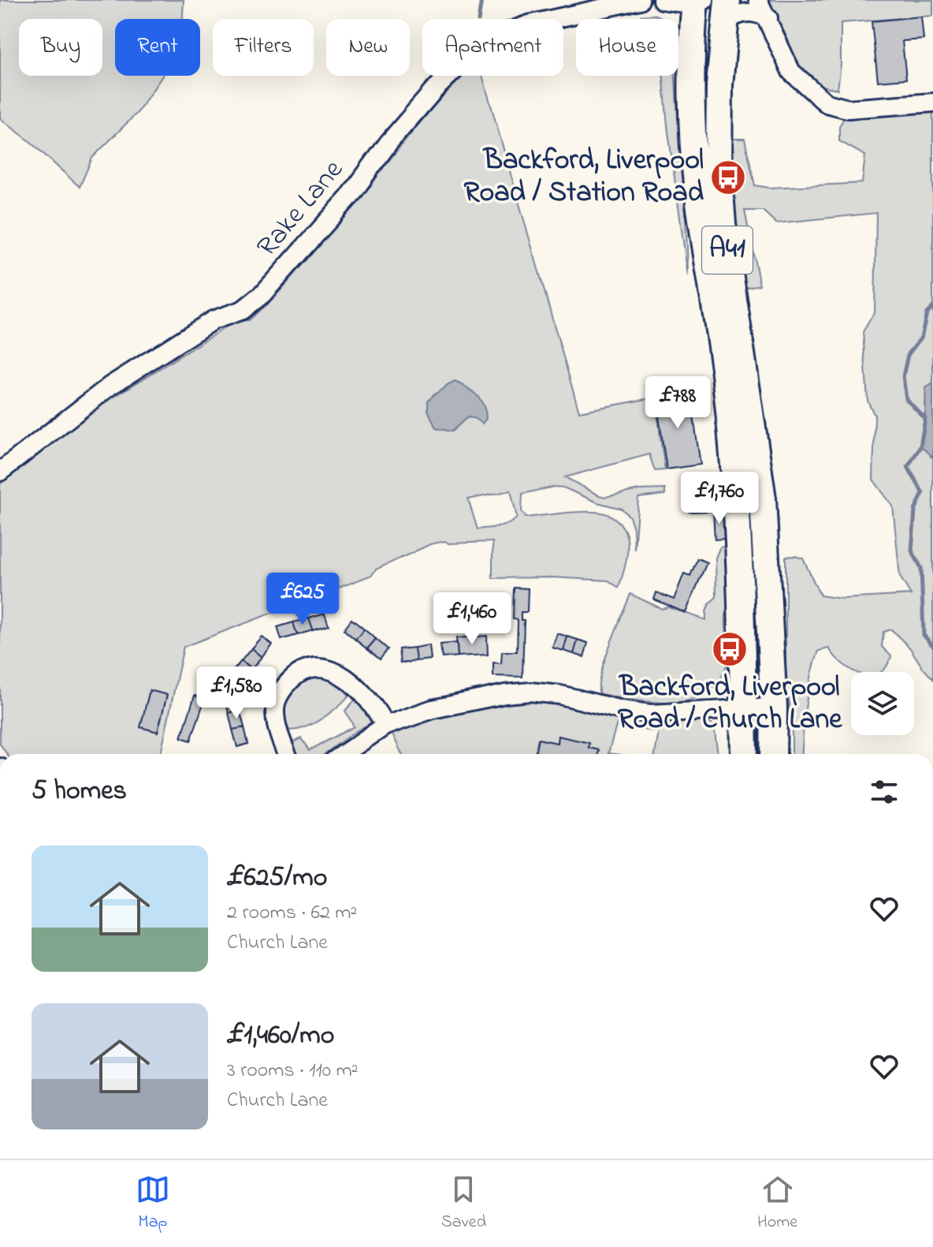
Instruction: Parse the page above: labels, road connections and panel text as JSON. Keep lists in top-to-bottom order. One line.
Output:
{"streets":{"highway":["A41"],"street":["Rake Lane"]},"places":{"bus stop":["Backford, Liverpool Road / Station Road","Backford, Liverpool Road / Church Lane"]},"page":{"chip":["Buy","Rent","Filters","New","Apartment","House"],"price":["£788","£1,760","£625","£1,460","£1,580"],"heading":"5 homes","list":[{"name":"£625/mo","note":"2 rooms · 62 m² · Church Lane"},{"name":"£1,460/mo","note":"3 rooms · 110 m² · Church Lane"}],"tabs":["Map","Saved","Home"]}}
